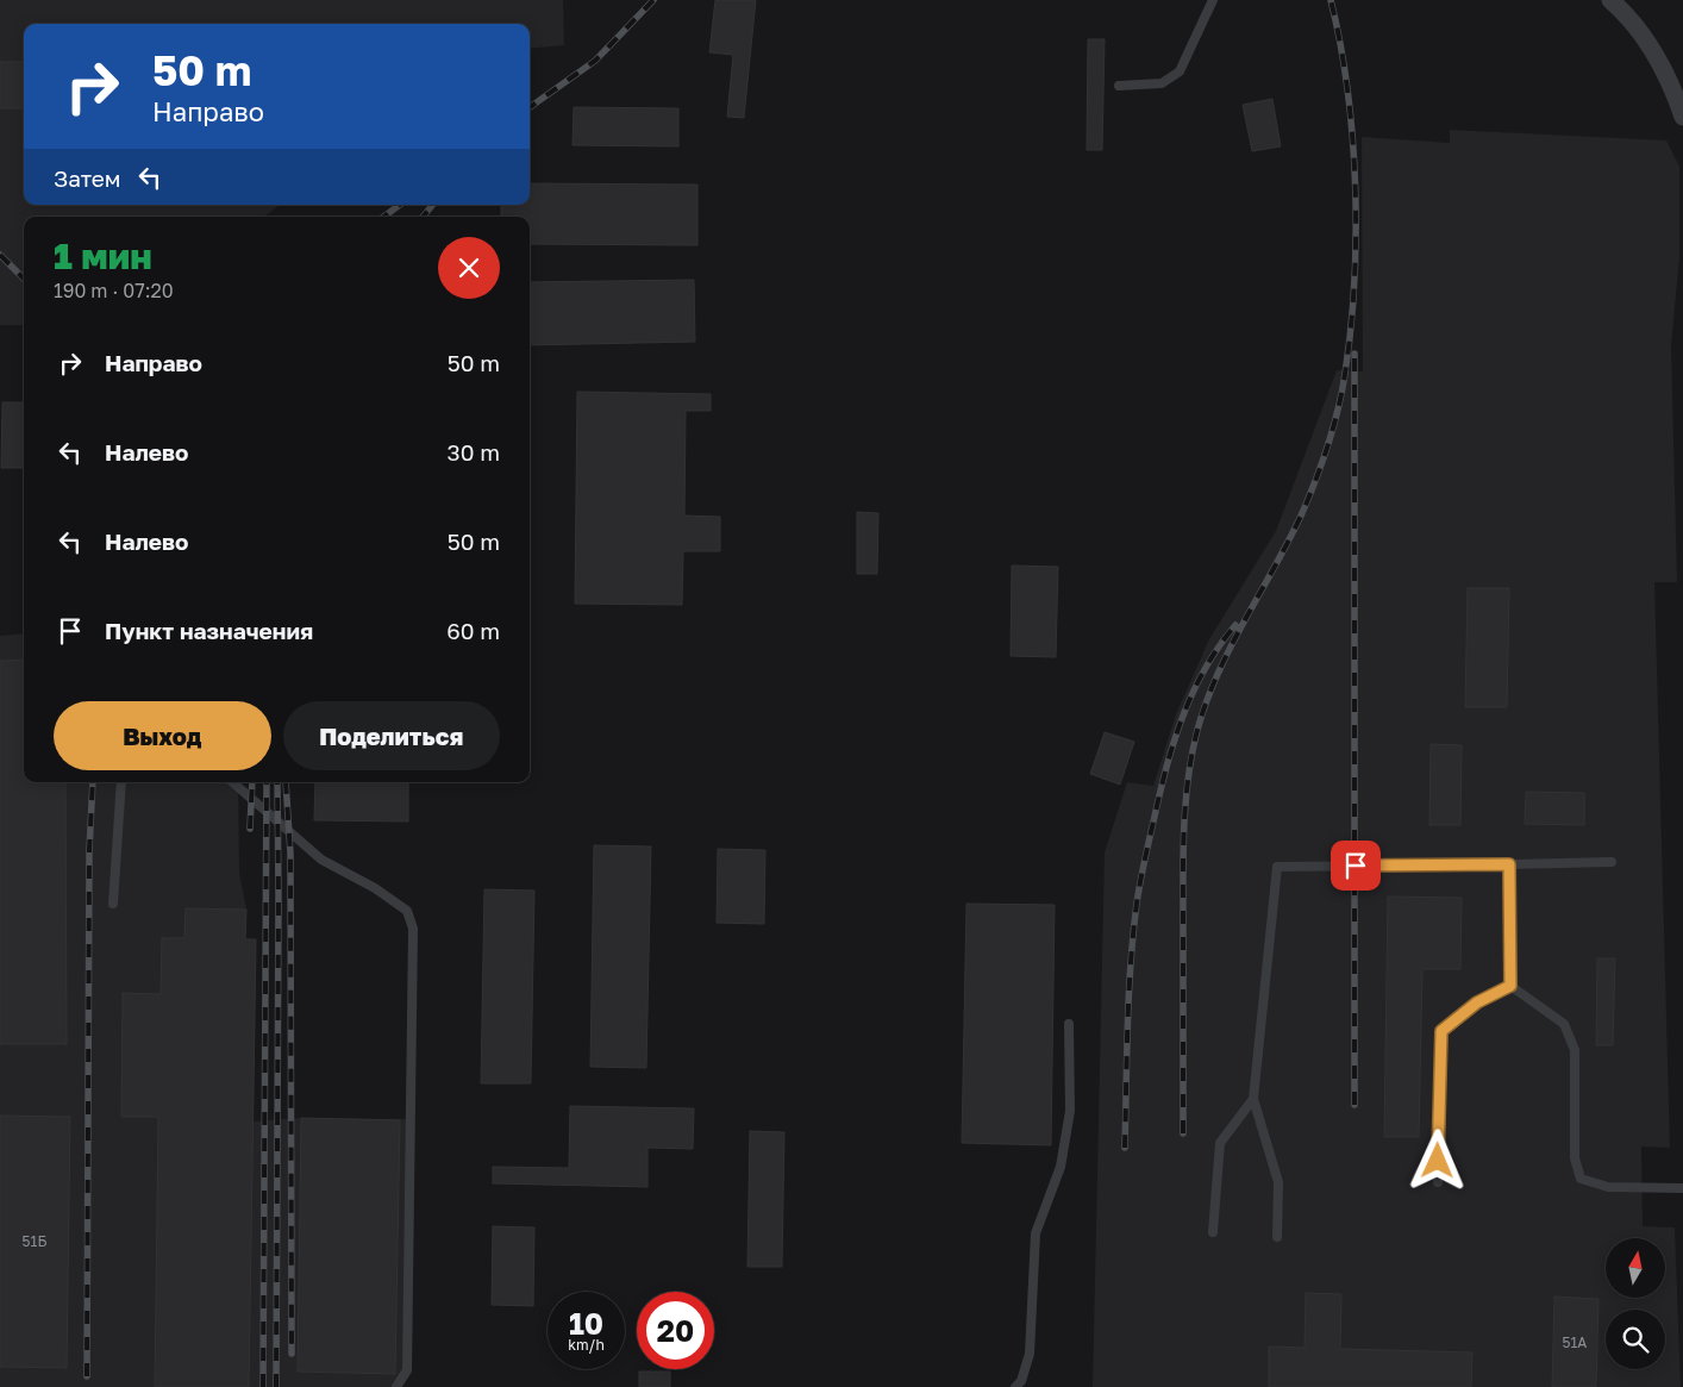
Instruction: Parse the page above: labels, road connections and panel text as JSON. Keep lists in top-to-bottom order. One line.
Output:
{"house_numbers":["51Б","51А"],"north":"top","page":{"turn":["50 m","Направо"],"then":"Затем","heading":["1 мин","190 m · 07:20"],"list":[{"name":"Направо","value":"50 m"},{"name":"Налево","value":"30 m"},{"name":"Налево","value":"50 m"},{"name":"Пункт назначения","value":"60 m"}],"buttons":["Выход","Поделиться"],"speed":"10 km/h","limit":"20"}}
